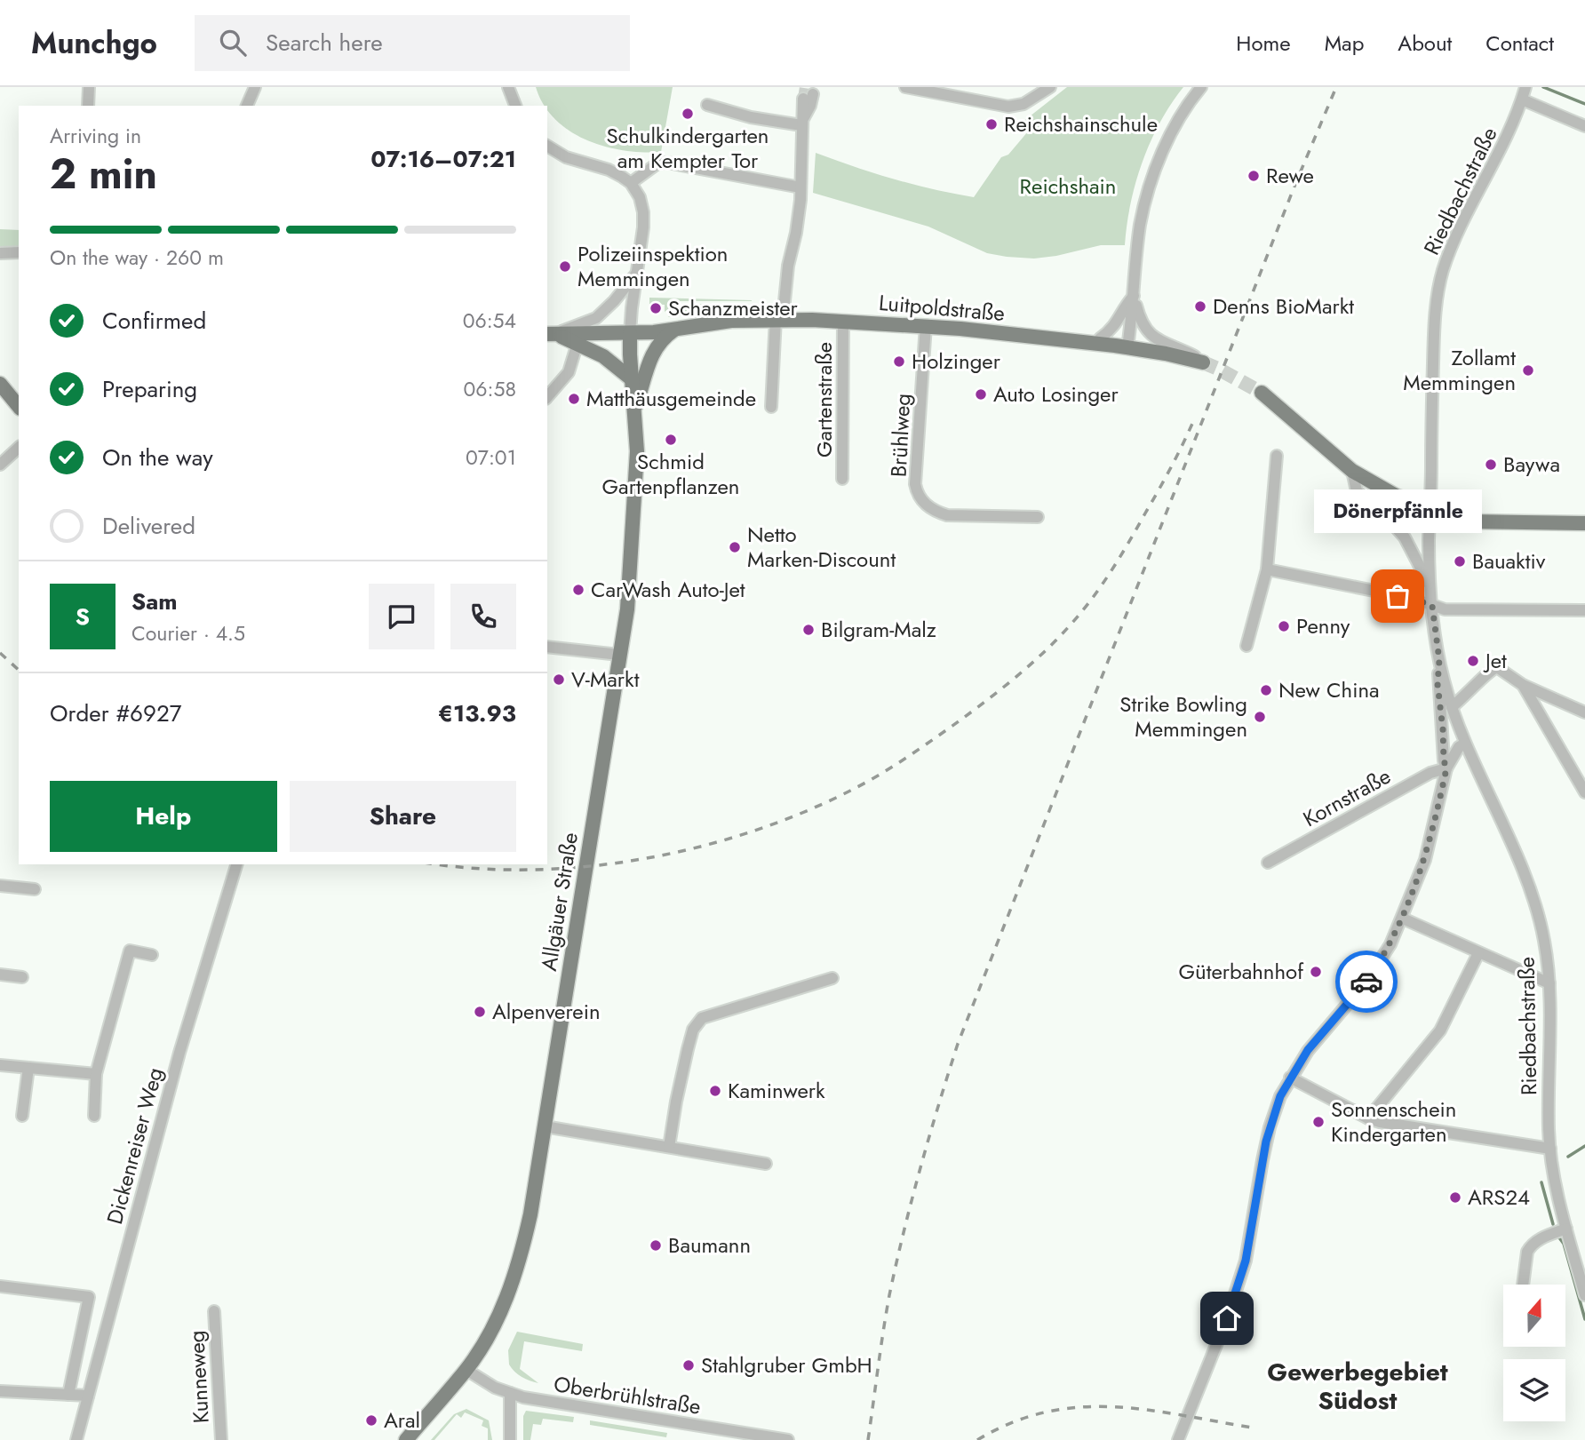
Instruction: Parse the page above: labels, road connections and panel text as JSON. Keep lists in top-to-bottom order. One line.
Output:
{"streets":{"main road":["Luitpoldstraße","Allgäuer Straße"],"street":["Riedbachstraße","Gartenstraße","Brühlweg","Kornstraße","Dickenreiser Weg","Kunneweg","Oberbrühlstraße"]},"crossings":[["Riedbachstraße","Kornstraße"],["Luitpoldstraße","Gartenstraße"],["Luitpoldstraße","Brühlweg"],["Luitpoldstraße","Allgäuer Straße"],["Allgäuer Straße","Oberbrühlstraße"]],"districts":["Gewerbegebiet Südost"],"parks":["Reichshain"],"places":["Schulkindergarten am Kempter Tor","Reichshainschule","Rewe","Polizeiinspektion Memmingen","Denns BioMarkt","Schanzmeister","Holzinger","Zollamt Memmingen","Auto Losinger","Matthäusgemeinde","Schmid Gartenpflanzen","Baywa","Netto Marken-Discount","Bauaktiv","CarWash Auto-Jet","Dönerpfännle","Penny","Bilgram-Malz","Jet","V-Markt","New China","Strike Bowling Memmingen","Güterbahnhof","Alpenverein","Kaminwerk","Sonnenschein Kindergarten","ARS24","Baumann","Stahlgruber GmbH","Aral"],"north":"top","page":{"header":"Munchgo","search":"Search here","nav":["Home","Map","About","Contact"],"heading":["2 min","Arriving in","07:16–07:21"],"panel":["Sam","Courier · 4.5","Order #6927","€13.93"],"bar":"On the way · 260 m","list":[["Confirmed","06:54"],["Preparing","06:58"],["On the way","07:01"],"Delivered"],"bubble":"Dönerpfännle","round":"S","buttons":["Help","Share"]}}
